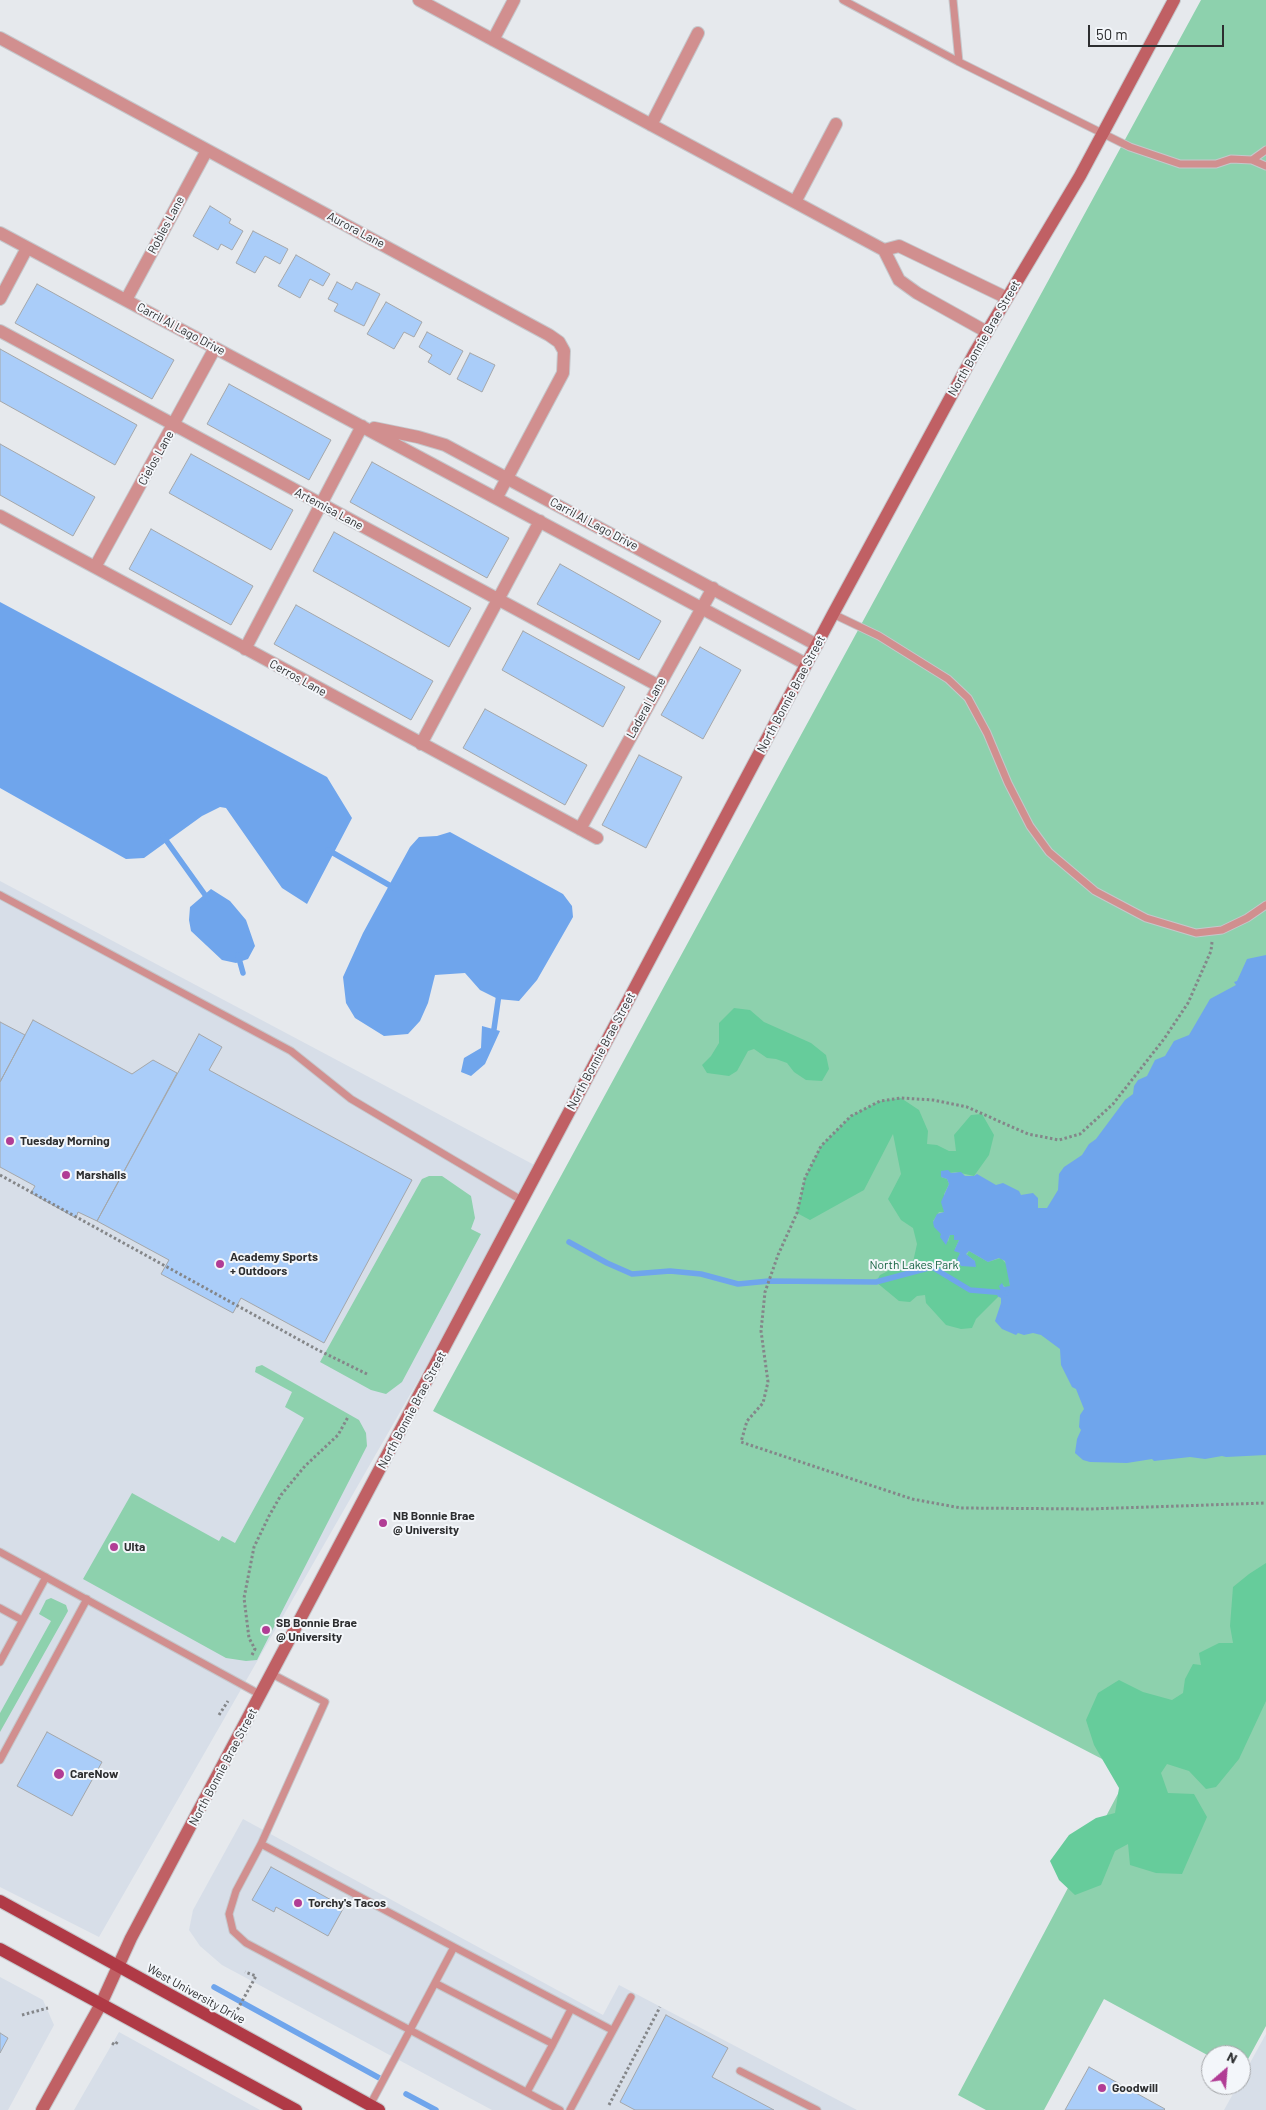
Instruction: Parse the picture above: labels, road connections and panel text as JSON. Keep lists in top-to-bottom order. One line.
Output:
{"streets":{"main road":["North Bonnie Brae Street","West University Drive"],"street":["Robles Lane","Aurora Lane","Carril Al Lago Drive","Cielos Lane","Artemisa Lane","Cerros Lane","Laderal Lane"]},"crossings":[["Robles Lane","Aurora Lane"],["Robles Lane","Carril Al Lago Drive"],["Aurora Lane","Carril Al Lago Drive"],["Carril Al Lago Drive","North Bonnie Brae Street"],["Carril Al Lago Drive","Cielos Lane"],["Carril Al Lago Drive","Laderal Lane"],["North Bonnie Brae Street","West University Drive"],["Cielos Lane","Artemisa Lane"],["Cielos Lane","Cerros Lane"],["Artemisa Lane","Laderal Lane"],["Cerros Lane","Laderal Lane"]],"parks":["North Lakes Park"],"places":["Tuesday Morning","Marshalls","Academy Sports + Outdoors","NB Bonnie Brae @ University","Ulta","SB Bonnie Brae @ University","CareNow","Torchy's Tacos","Goodwill"],"scale_bar":"50 m","north":"top right"}
